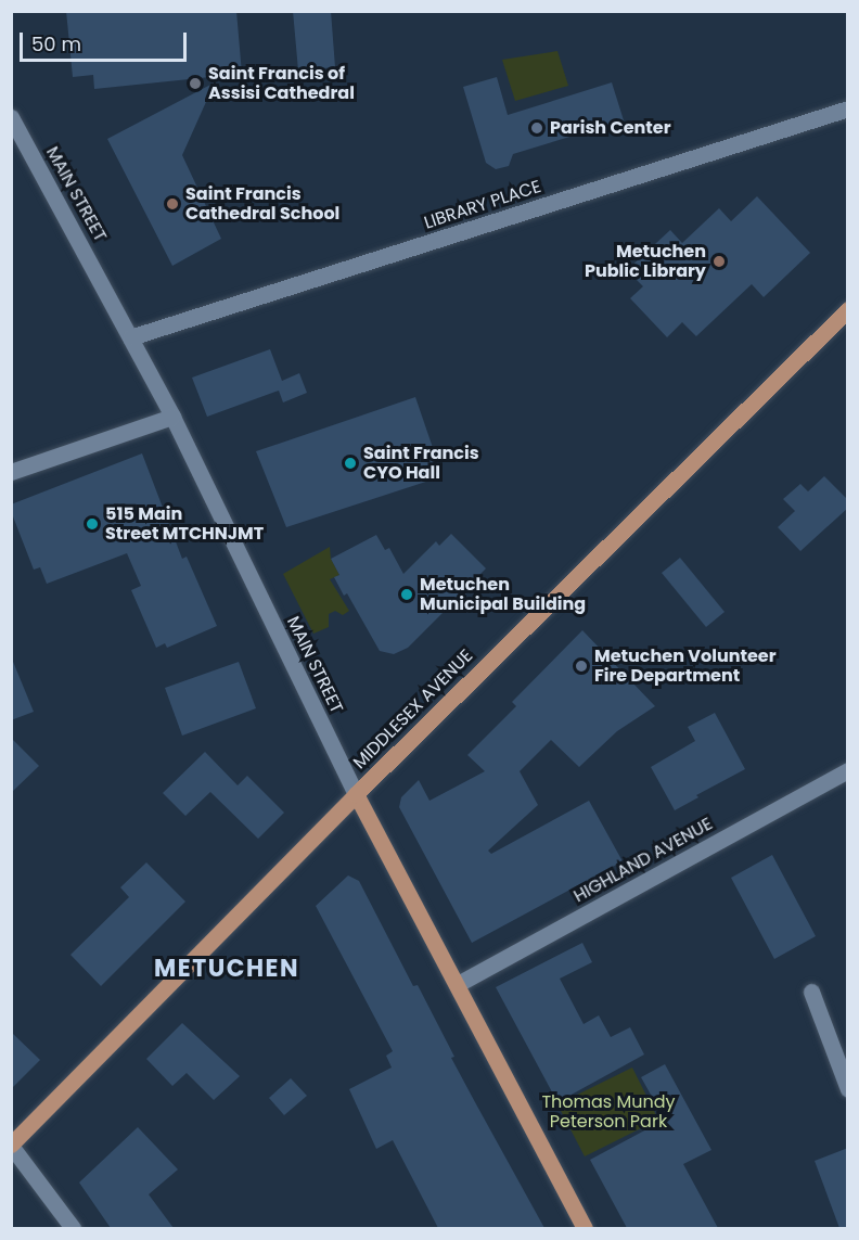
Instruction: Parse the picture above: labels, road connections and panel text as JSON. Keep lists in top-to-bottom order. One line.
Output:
{"streets":{"main road":["MAIN STREET","MIDDLESEX AVENUE"],"street":["LIBRARY PLACE","HIGHLAND AVENUE"]},"crossings":[["MAIN STREET","LIBRARY PLACE"],["MAIN STREET","MIDDLESEX AVENUE"],["MAIN STREET","HIGHLAND AVENUE"]],"districts":["METUCHEN"],"parks":["Thomas Mundy Peterson Park"],"places":["Saint Francis of Assisi Cathedral","Parish Center","Saint Francis Cathedral School","Metuchen Public Library","Saint Francis CYO Hall","515 Main Street MTCHNJMT","Metuchen Municipal Building","Metuchen Volunteer Fire Department"],"scale_bar":"50 m"}
